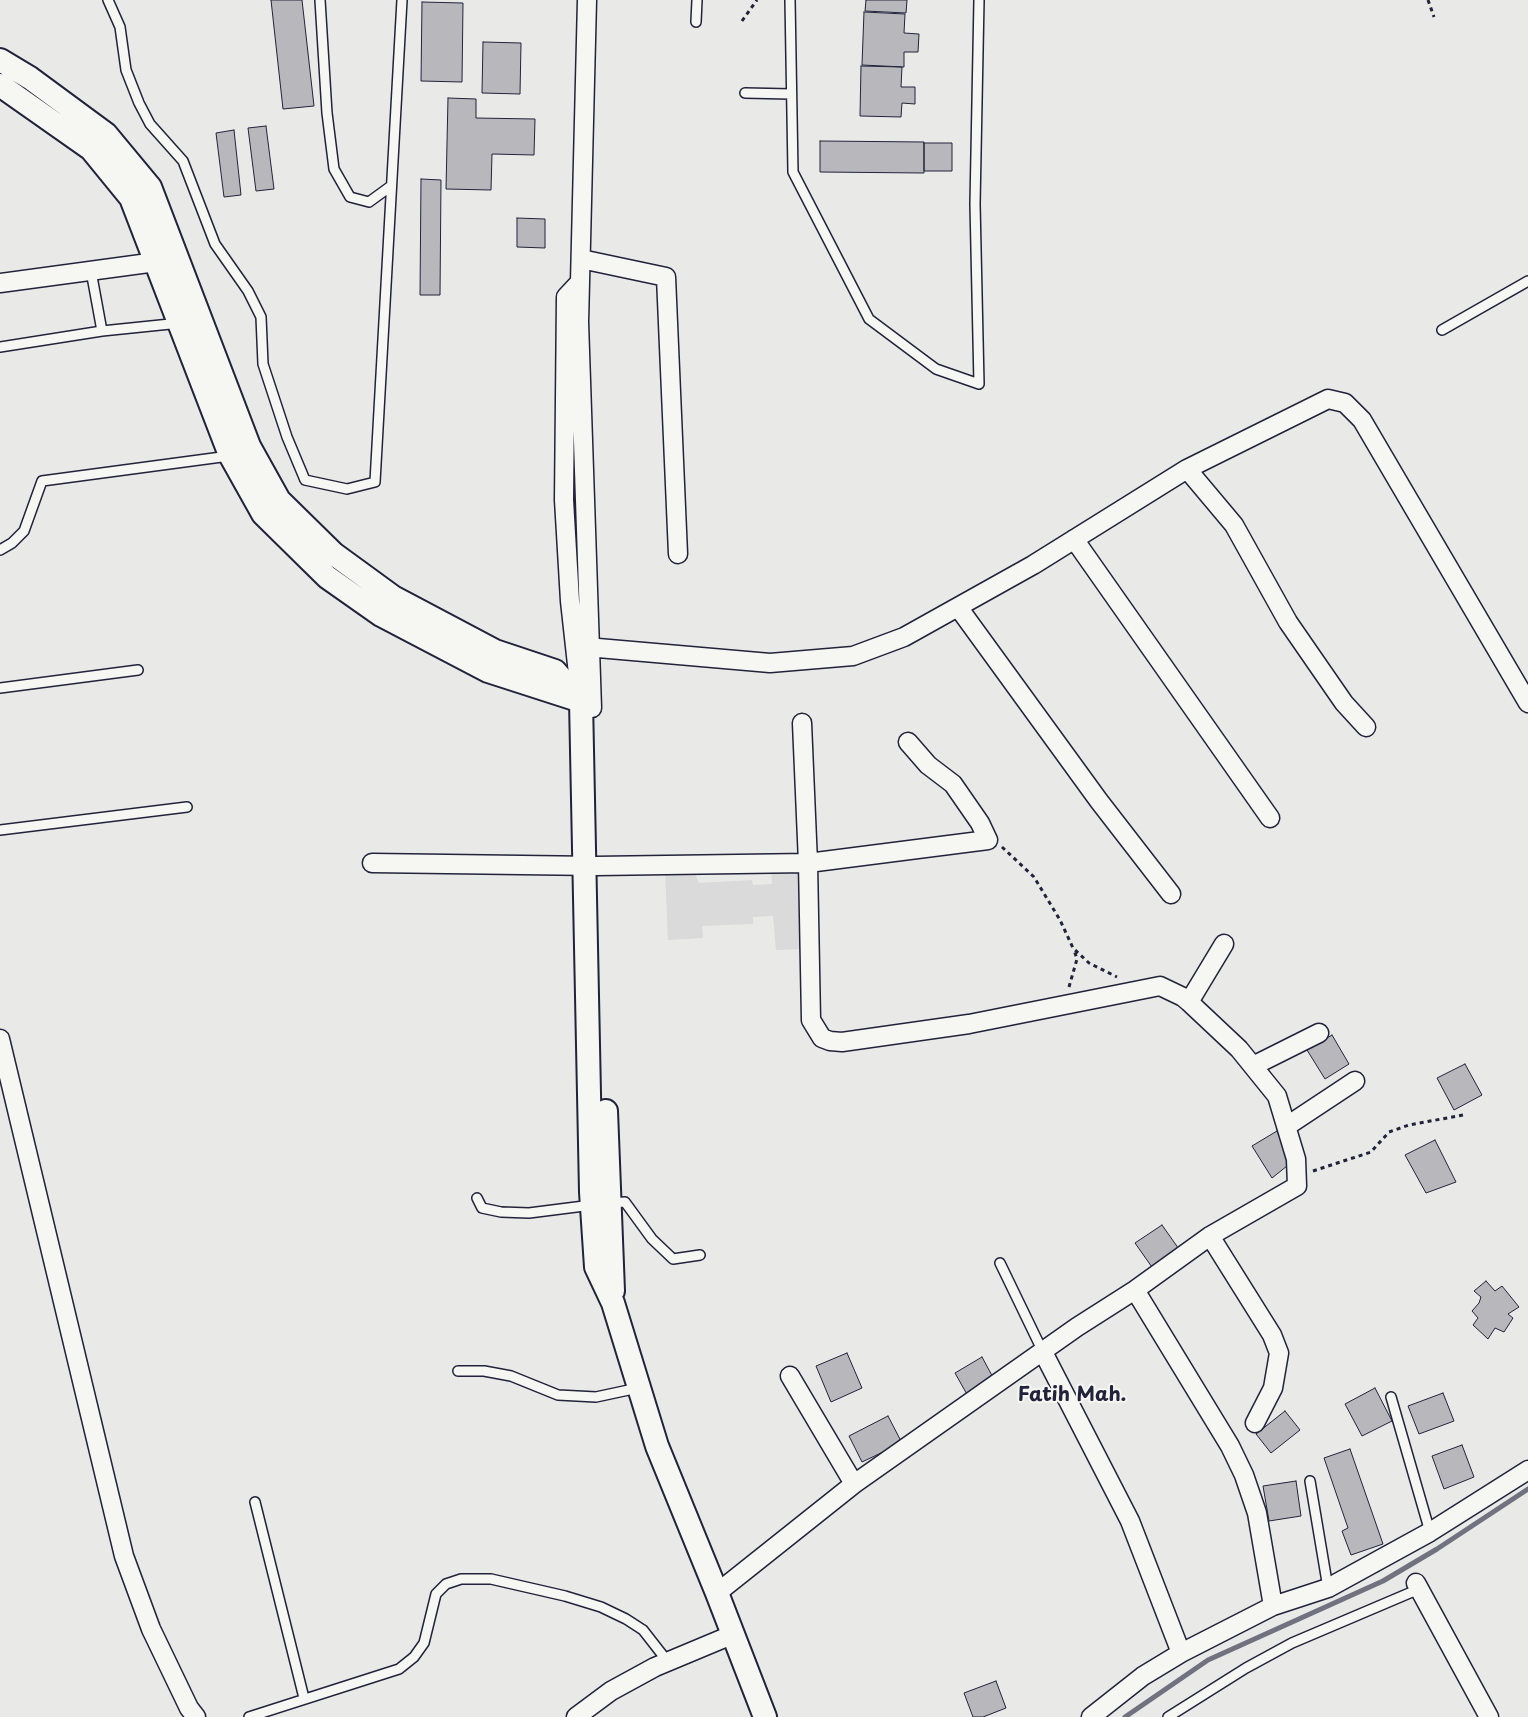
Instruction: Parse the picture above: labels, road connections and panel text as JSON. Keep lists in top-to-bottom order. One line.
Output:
{"districts":["Fatih Mah."]}
